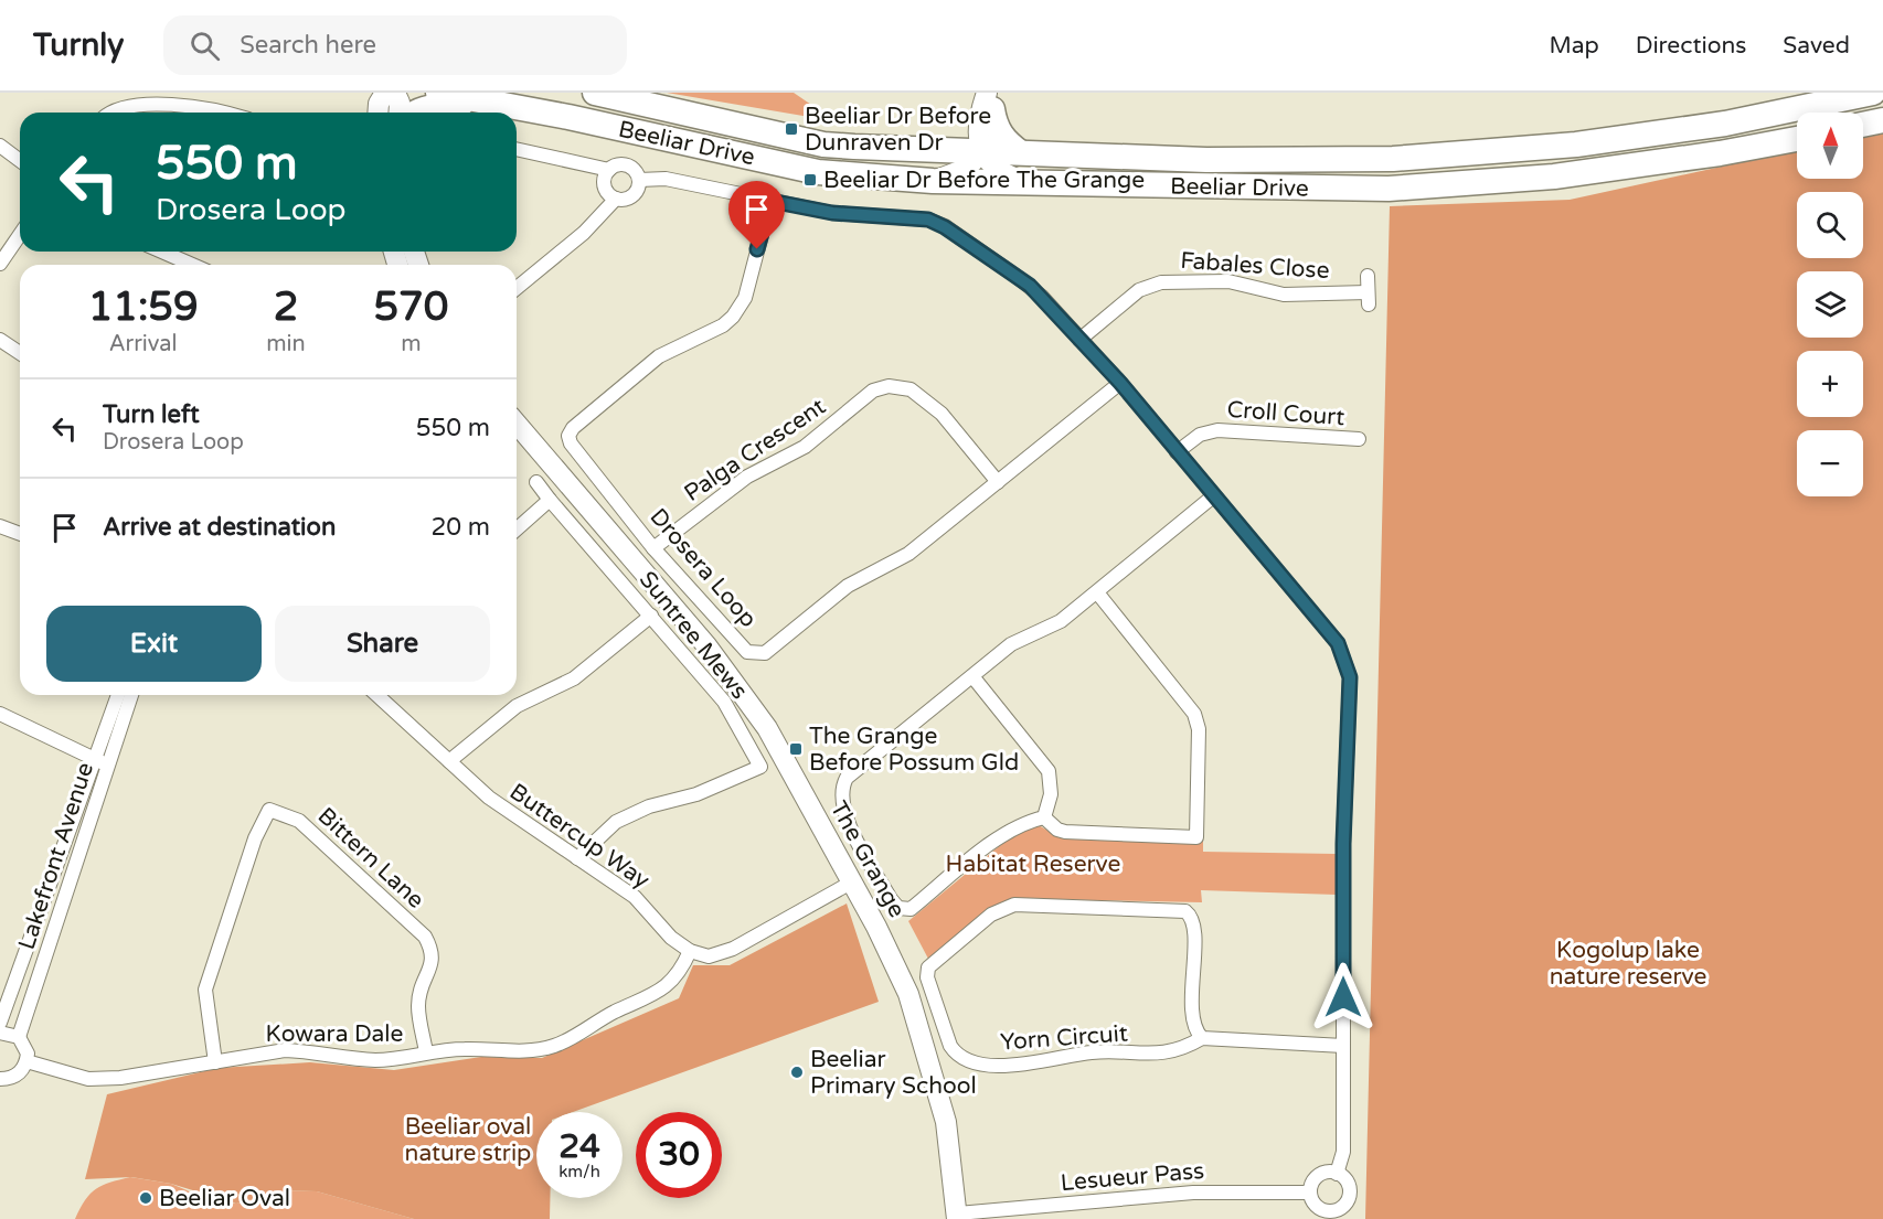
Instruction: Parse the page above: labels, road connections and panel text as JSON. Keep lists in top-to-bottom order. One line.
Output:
{"streets":{"highway":["Beeliar Drive"],"street":["Fabales Close","Croll Court","Palga Crescent","Drosera Loop","Suntree Mews","Buttercup Way","Lakefront Avenue","Bittern Lane","The Grange","Kowara Dale","Yorn Circuit","Lesueur Pass"]},"crossings":[["Palga Crescent","Drosera Loop"],["Suntree Mews","Buttercup Way"],["Buttercup Way","Kowara Dale"],["Bittern Lane","Kowara Dale"],["The Grange","Lesueur Pass"]],"parks":["Habitat Reserve","Kogolup lake nature reserve","Beeliar oval nature strip"],"places":{"transit":["Beeliar Dr Before Dunraven Dr","Beeliar Dr Before The Grange","The Grange Before Possum Gld"],"other":["Beeliar Primary School","Beeliar Oval"]},"north":"top","page":{"header":"Turnly","search":"Search here","nav":["Map","Directions","Saved"],"map_buttons":["+","−"],"turn":["550 m","Drosera Loop"],"eta":["11:59","Arrival","2","min","570","m"],"list":[{"name":"Turn left","note":"Drosera Loop","value":"550 m"},{"name":"Arrive at destination","value":"20 m"}],"buttons":["Exit","Share"],"speed":"24 km/h","limit":"30"}}
